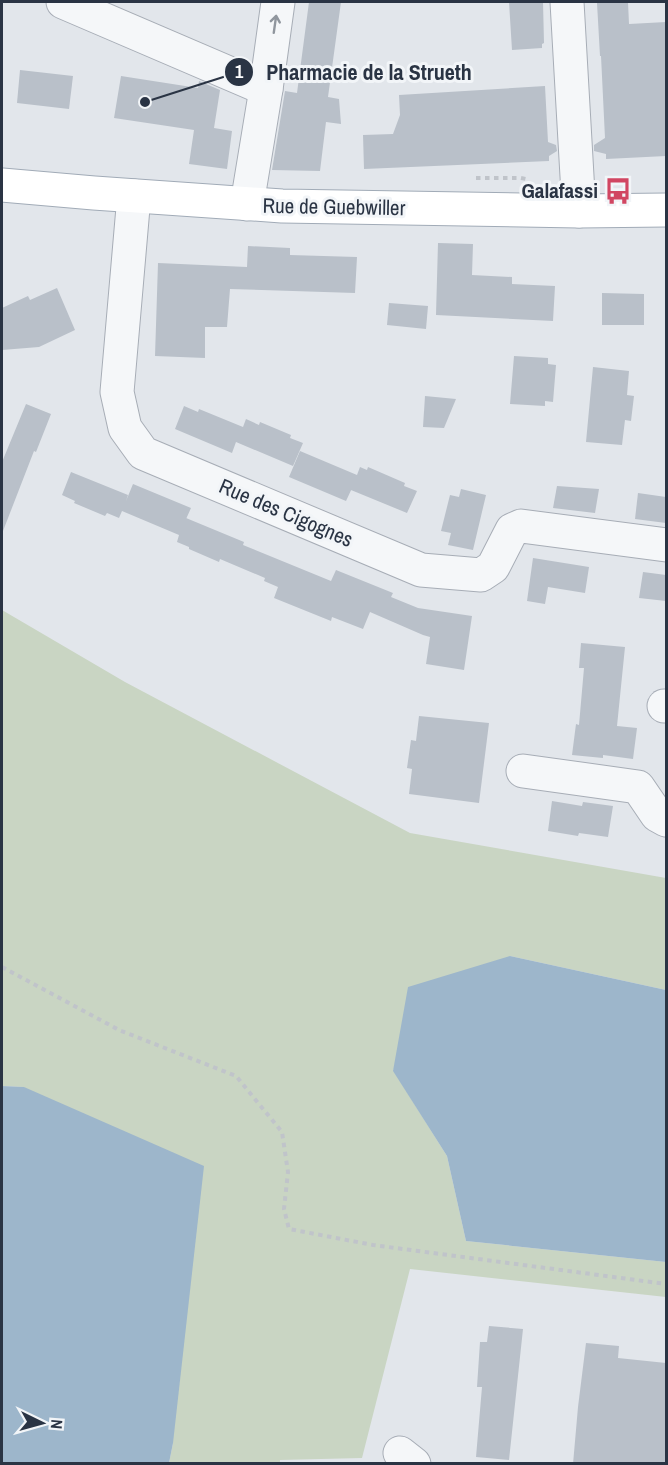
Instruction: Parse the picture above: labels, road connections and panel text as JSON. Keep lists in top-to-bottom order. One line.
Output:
{"streets":{"main road":["Rue de Guebwiller"],"street":["Rue des Cigognes"]},"crossings":[["Rue de Guebwiller","Rue des Cigognes"]],"places":{"other":["Pharmacie de la Strueth"],"bus stop":["Galafassi"]},"north":"right"}
